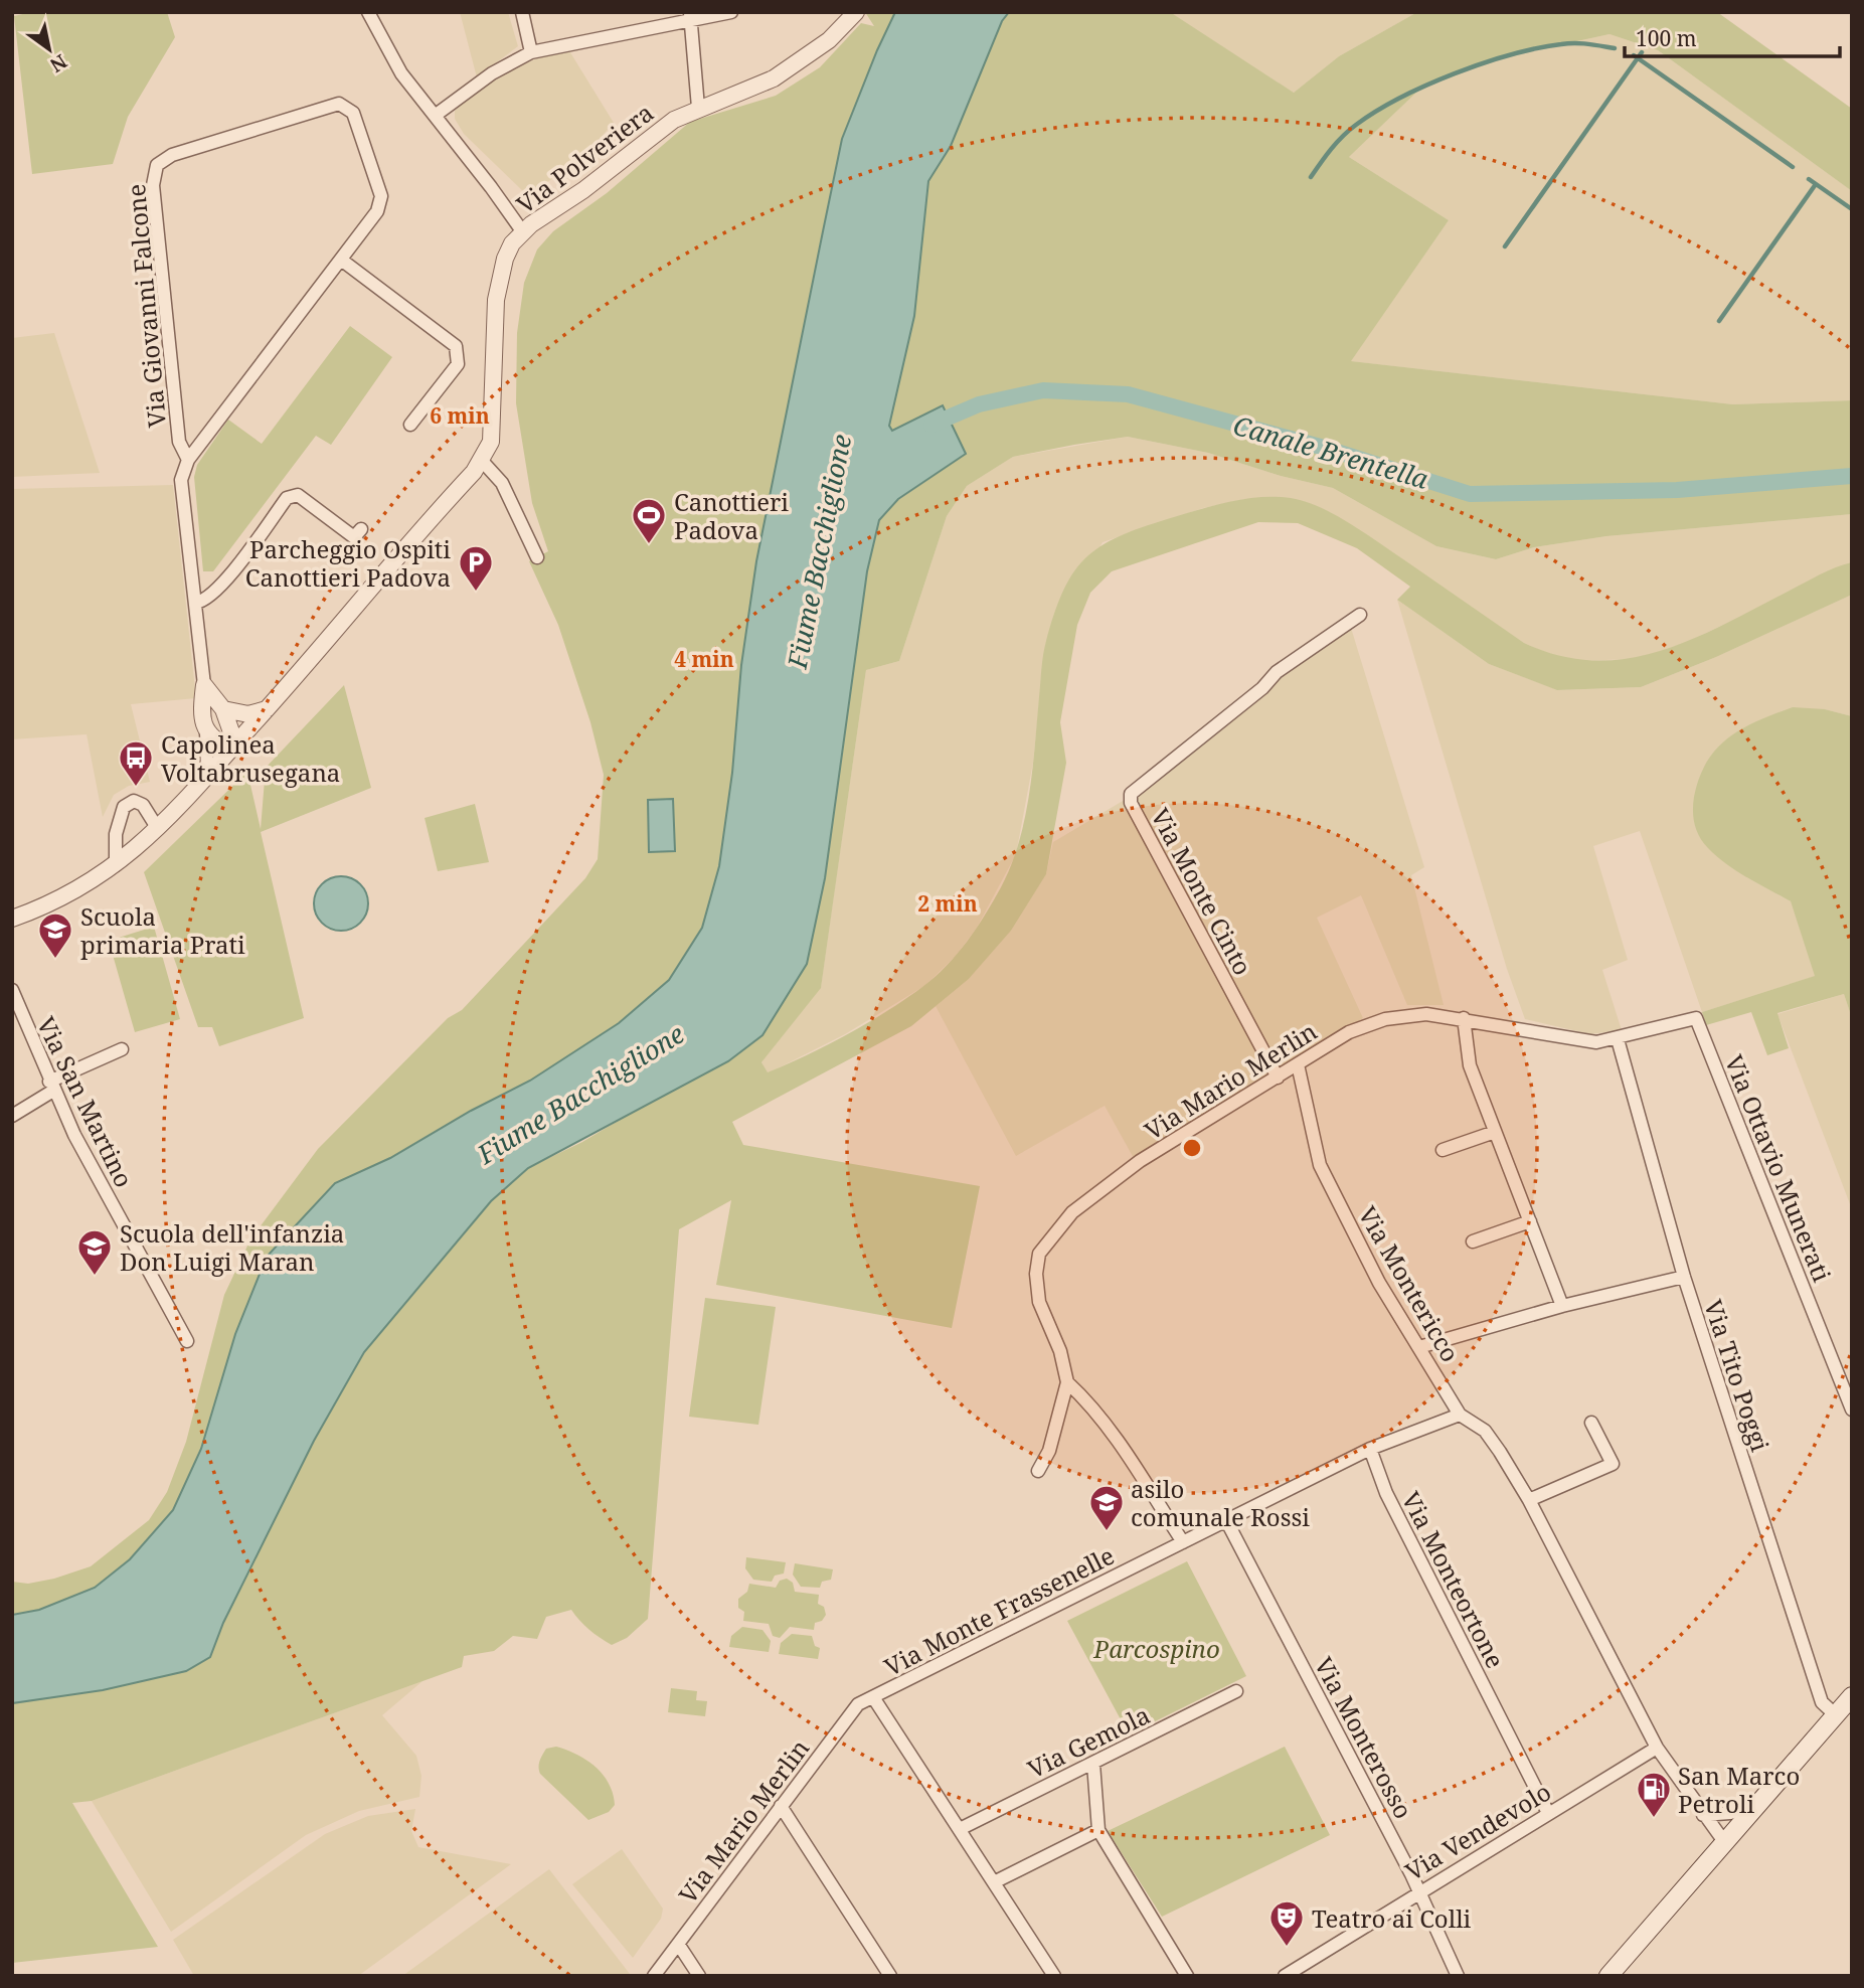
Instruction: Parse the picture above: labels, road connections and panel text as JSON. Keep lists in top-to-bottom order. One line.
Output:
{"streets":{"street":["Via Polveriera","Via Giovanni Falcone","Via Monte Cinto","Via Mario Merlin","Via San Martino","Via Ottavio Munerati","Via Montericco","Via Tito Poggi","Via Monteortone","Via Monte Frassenelle","Via Monterosso","Via Gemola","Via Vendevolo"]},"crossings":[["Via Monte Cinto","Via Mario Merlin"],["Via Mario Merlin","Via Ottavio Munerati"],["Via Mario Merlin","Via Montericco"],["Via Mario Merlin","Via Tito Poggi"],["Via Mario Merlin","Via Monte Frassenelle"],["Via Montericco","Via Vendevolo"],["Via Monteortone","Via Monte Frassenelle"],["Via Monteortone","Via Vendevolo"],["Via Monte Frassenelle","Via Monterosso"],["Via Monterosso","Via Vendevolo"]],"water":["Canale Brentella","Fiume Bacchiglione"],"parks":["Parcospino"],"places":{"sports":["Canottieri Padova"],"parking":["Parcheggio Ospiti Canottieri Padova"],"bus stop":["Capolinea Voltabrusegana"],"school or university":["Scuola primaria Prati","Scuola dell'infanzia Don Luigi Maran","asilo comunale Rossi"],"fuel station":["San Marco Petroli"],"theatre":["Teatro ai Colli"]},"scale_bar":"100 m","north":"bottom right","rings":["6 min","4 min","2 min"]}
